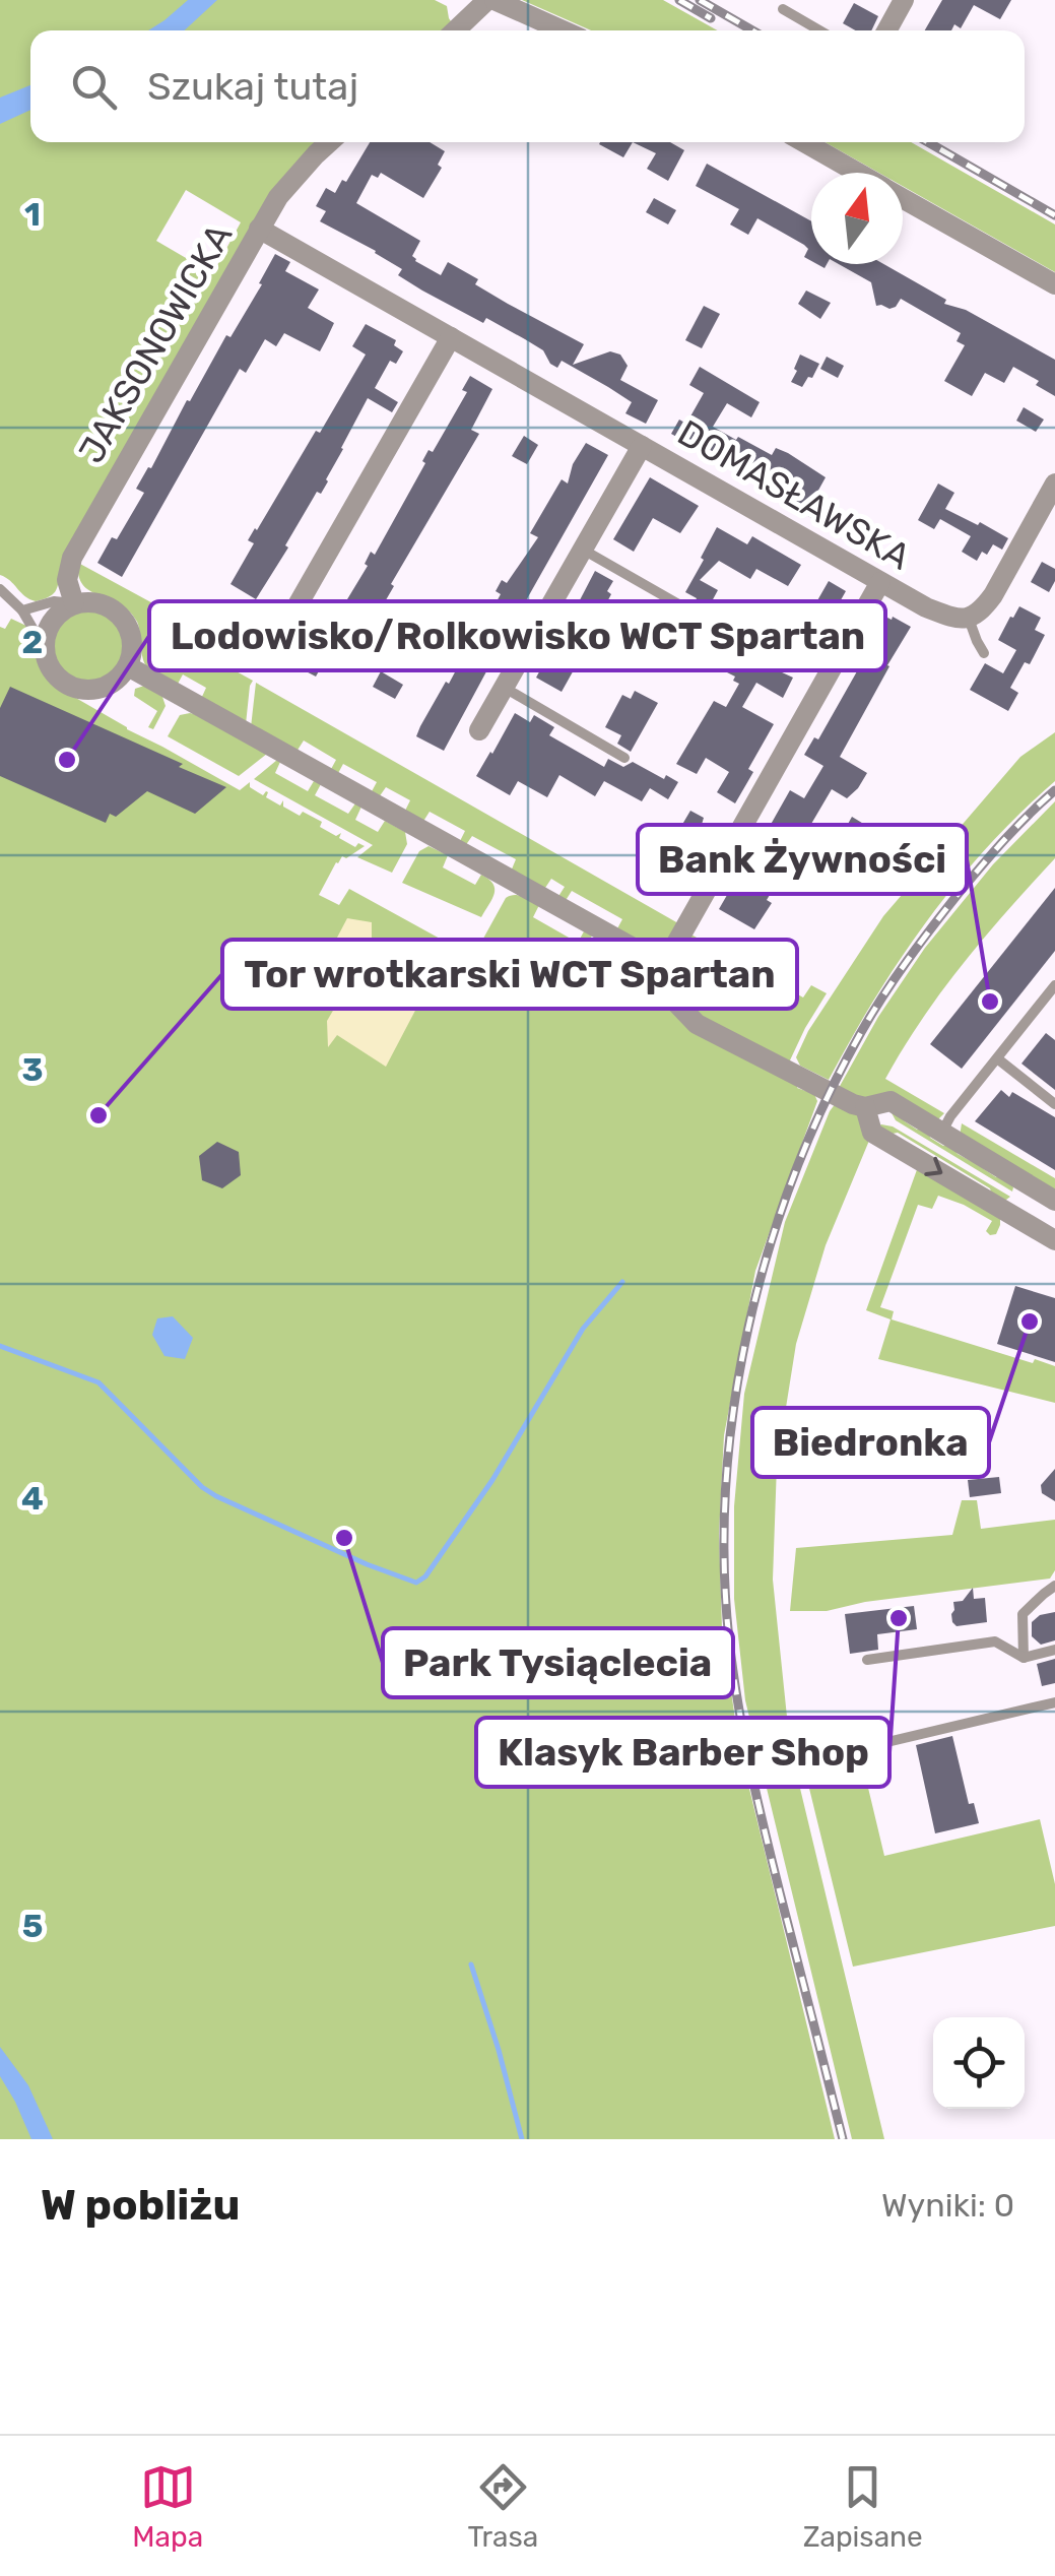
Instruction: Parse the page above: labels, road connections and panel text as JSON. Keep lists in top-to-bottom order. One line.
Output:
{"streets":{"street":["JAKSONOWICKA","DOMASŁAWSKA"]},"crossings":[["JAKSONOWICKA","DOMASŁAWSKA"]],"places":["Lodowisko/Rolkowisko WCT Spartan","Bank Żywności","Tor wrotkarski WCT Spartan","Biedronka","Park Tysiąclecia","Klasyk Barber Shop"],"north":"top","page":{"search":"Szukaj tutaj","heading":["W pobliżu","Wyniki: 0"],"nav":["Mapa","Trasa","Zapisane"]},"grid":{"rows":["1","2","3","4","5"]}}
